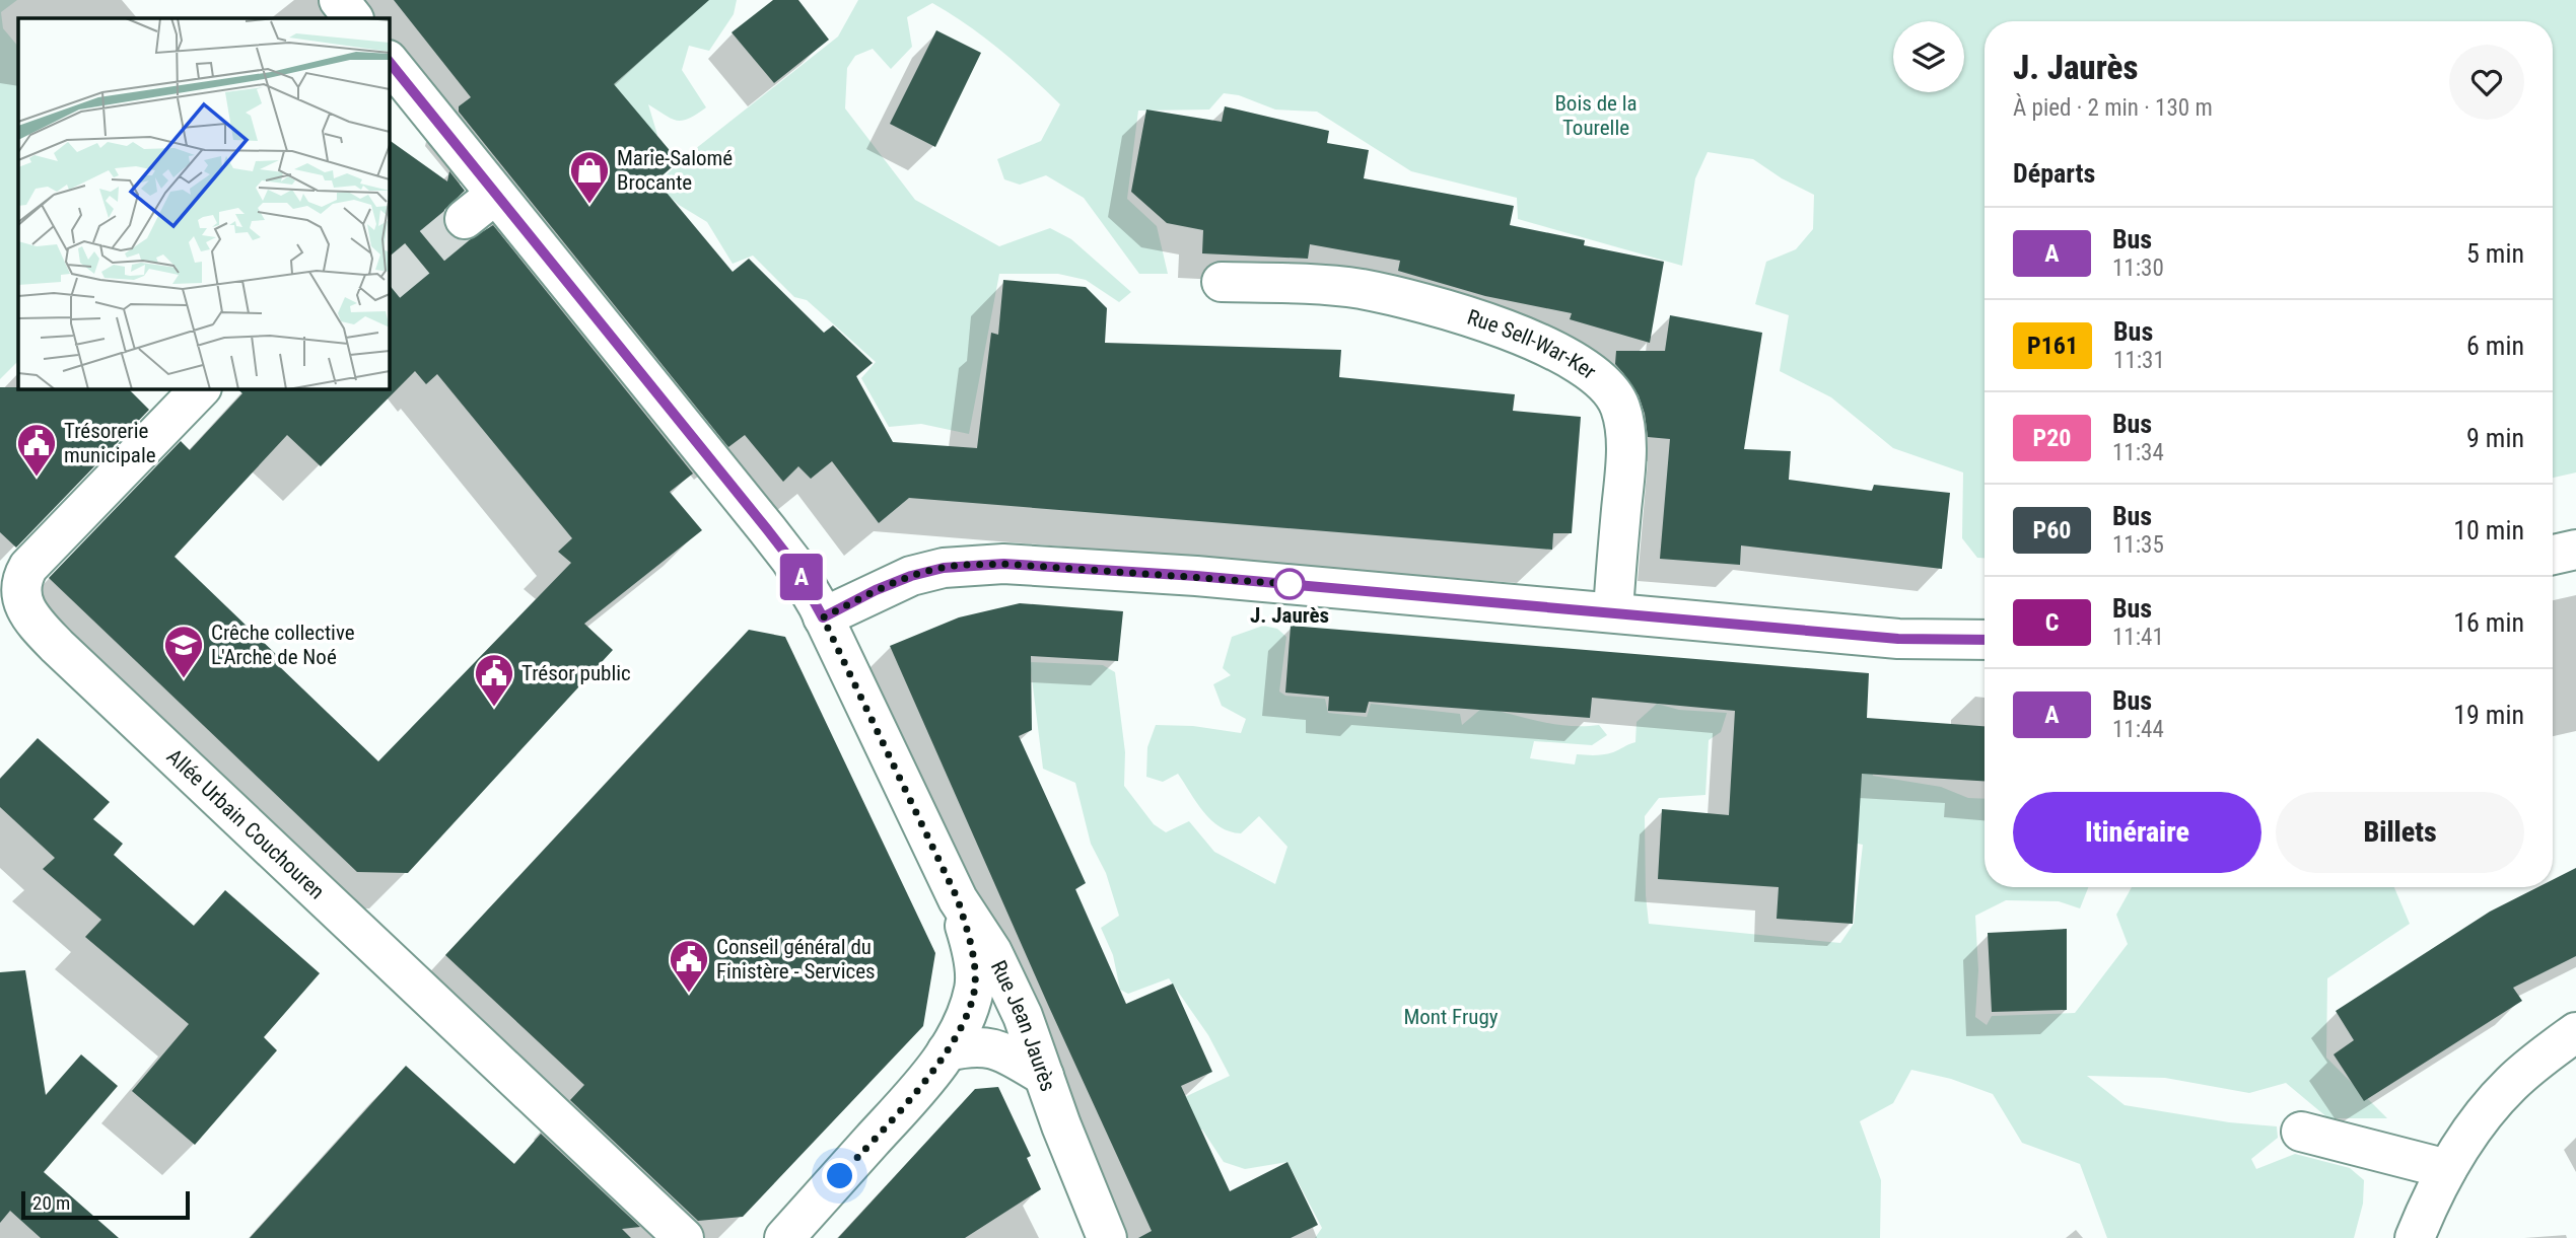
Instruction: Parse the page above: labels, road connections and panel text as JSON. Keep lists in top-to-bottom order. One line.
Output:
{"streets":{"street":["Rue Sell-War-Ker","Allée Urbain Couchouren","Rue Jean Jaurès"]},"parks":["Bois de la Tourelle","Mont Frugy"],"places":{"shop":["Marie-Salomé Brocante"],"public building":["Trésorerie municipale","Trésor public","Conseil général du Finistère - Services"],"other":["J. Jaurès"],"school or university":["Crêche collective L'Arche de Noé"]},"lines":["bus line A"],"scale_bar":"20 m","page":{"on_map":"A","heading":[["J. Jaurès","À pied · 2 min · 130 m"],"Départs"],"list":[{"mark":"A","name":"Bus","note":"11:30","value":"5 min"},{"mark":"P161","name":"Bus","note":"11:31","value":"6 min"},{"mark":"P20","name":"Bus","note":"11:34","value":"9 min"},{"mark":"P60","name":"Bus","note":"11:35","value":"10 min"},{"mark":"C","name":"Bus","note":"11:41","value":"16 min"},{"mark":"A","name":"Bus","note":"11:44","value":"19 min"}],"buttons":["Itinéraire","Billets"],"scale":"20 m"}}
